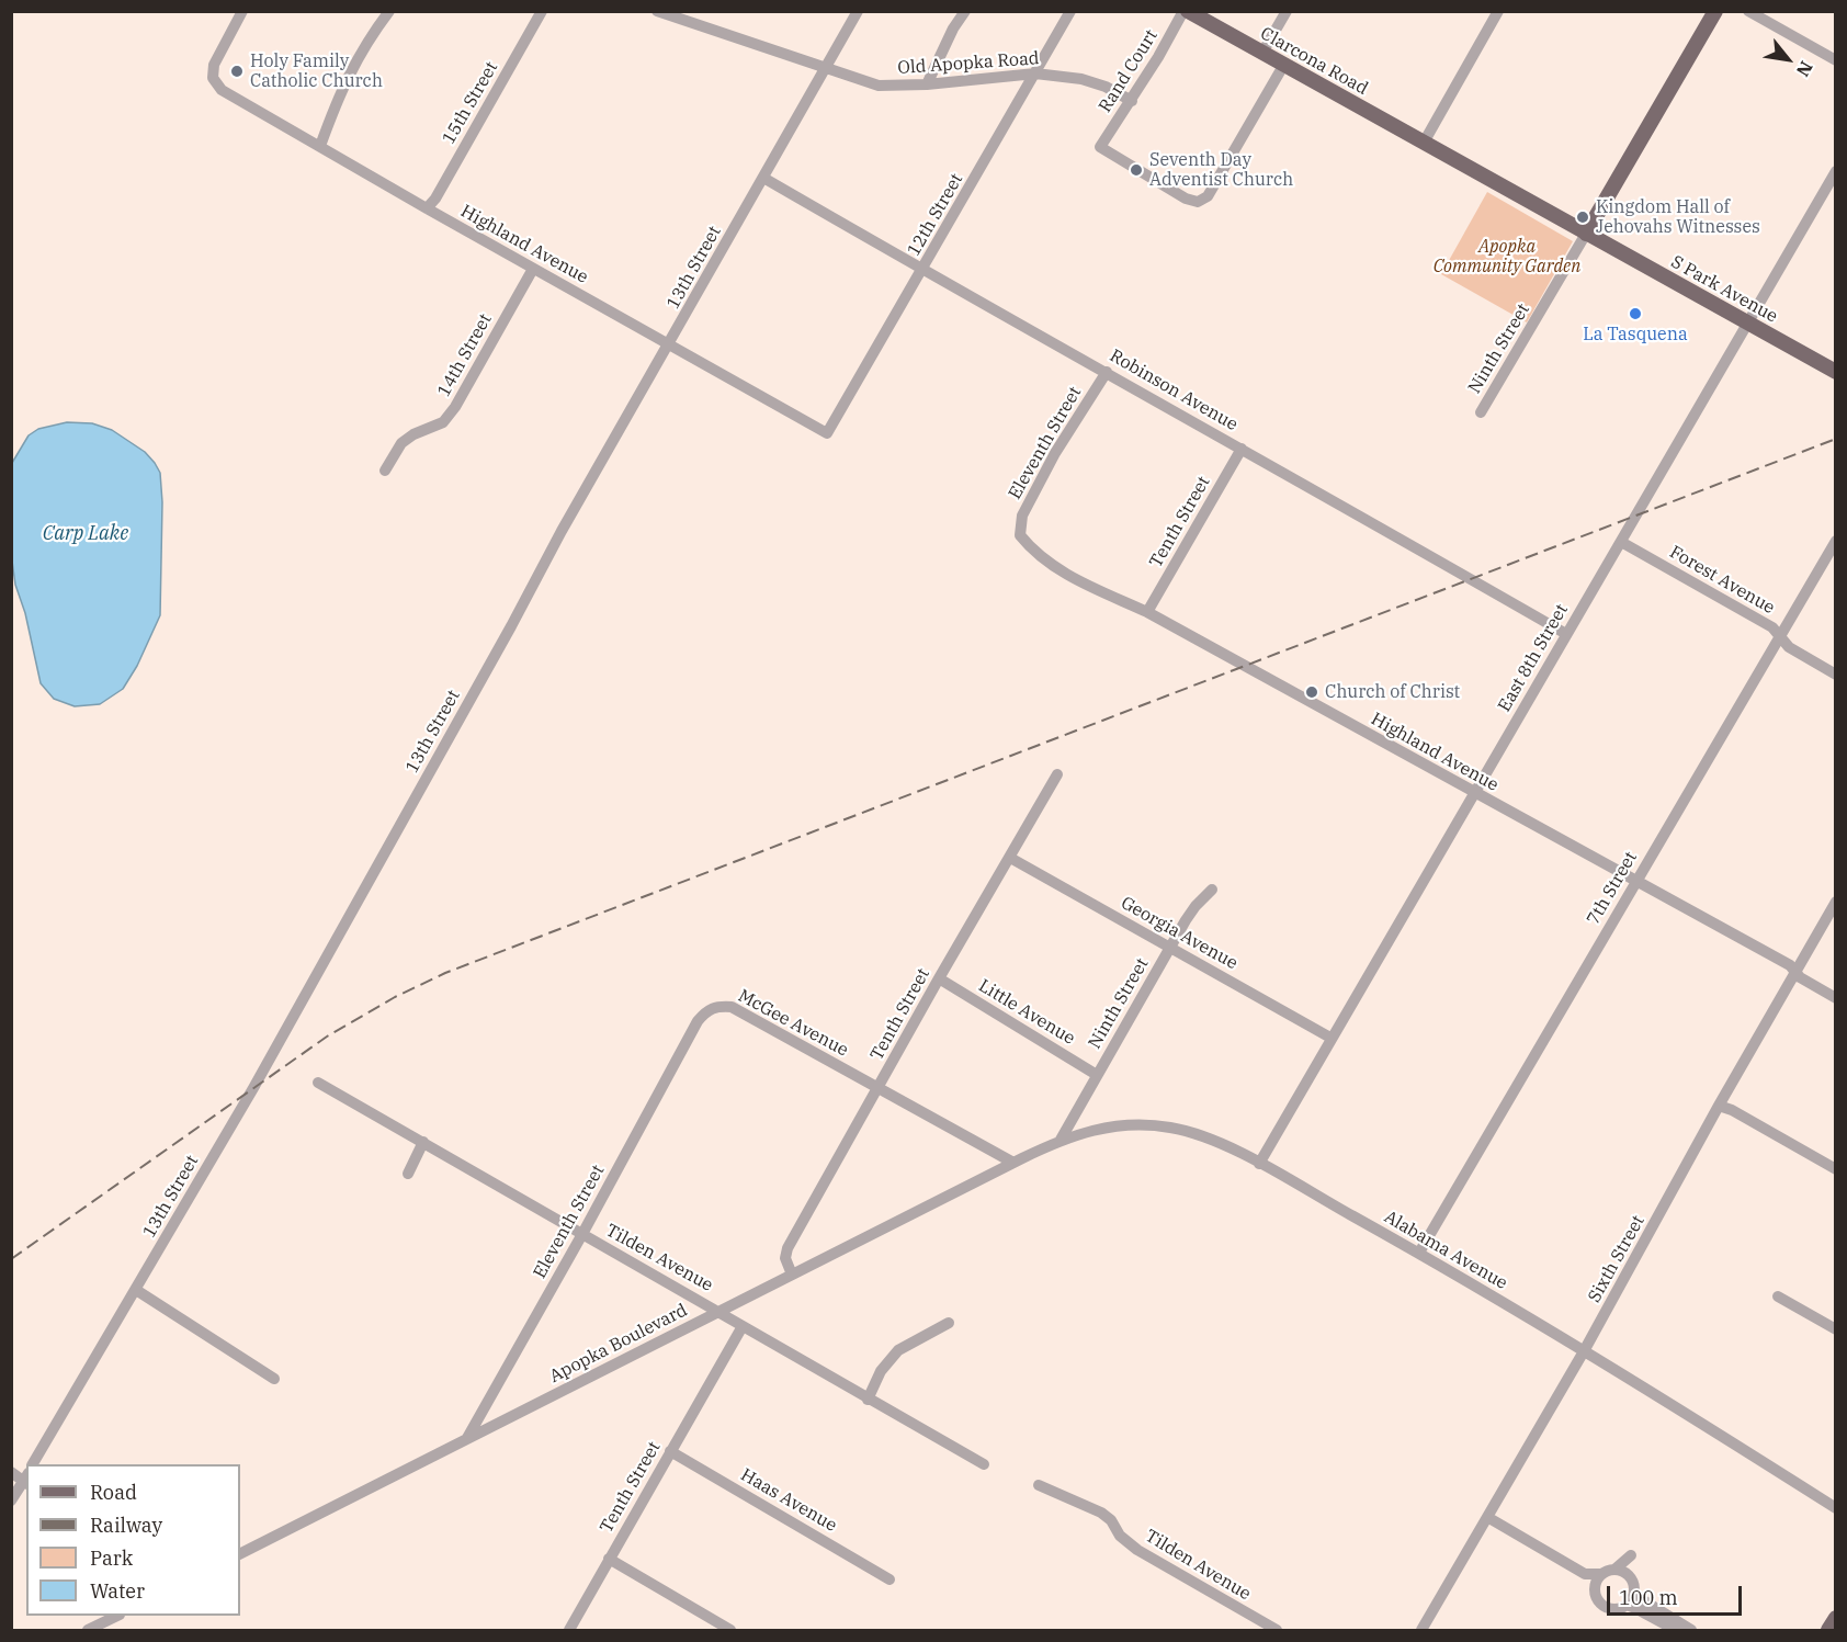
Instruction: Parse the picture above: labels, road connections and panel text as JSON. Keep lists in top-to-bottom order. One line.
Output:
{"streets":{"main road":["Clarcona Road","S Park Avenue"],"street":["Old Apopka Road","Rand Court","15th Street","12th Street","Highland Avenue","13th Street","Ninth Street","14th Street","Robinson Avenue","Eleventh Street","Tenth Street","Forest Avenue","East 8th Street","7th Street","Georgia Avenue","Little Avenue","McGee Avenue","Alabama Avenue","Tilden Avenue","Sixth Street","Apopka Boulevard","Haas Avenue"]},"crossings":[["Clarcona Road","Rand Court"],["Clarcona Road","S Park Avenue"],["Old Apopka Road","Rand Court"],["Old Apopka Road","12th Street"],["Old Apopka Road","13th Street"],["15th Street","Highland Avenue"],["12th Street","Highland Avenue"],["12th Street","Robinson Avenue"],["Highland Avenue","13th Street"],["Highland Avenue","14th Street"],["Highland Avenue","Eleventh Street"],["Highland Avenue","Tenth Street"],["Highland Avenue","East 8th Street"],["Highland Avenue","7th Street"],["Highland Avenue","Sixth Street"],["13th Street","Robinson Avenue"],["S Park Avenue","Ninth Street"],["S Park Avenue","East 8th Street"],["Ninth Street","Georgia Avenue"],["Ninth Street","Little Avenue"],["Ninth Street","Alabama Avenue"],["Robinson Avenue","Eleventh Street"],["Robinson Avenue","Tenth Street"],["Robinson Avenue","East 8th Street"],["Eleventh Street","McGee Avenue"],["Eleventh Street","Tilden Avenue"],["Eleventh Street","Apopka Boulevard"],["Tenth Street","Georgia Avenue"],["Tenth Street","Little Avenue"],["Tenth Street","McGee Avenue"],["Tenth Street","Tilden Avenue"],["Tenth Street","Apopka Boulevard"],["Tenth Street","Haas Avenue"],["Forest Avenue","East 8th Street"],["Forest Avenue","7th Street"],["East 8th Street","Georgia Avenue"],["East 8th Street","Alabama Avenue"],["7th Street","Alabama Avenue"],["McGee Avenue","Alabama Avenue"],["McGee Avenue","Apopka Boulevard"],["Alabama Avenue","Sixth Street"],["Alabama Avenue","Apopka Boulevard"],["Tilden Avenue","Apopka Boulevard"]],"water":["Carp Lake"],"parks":["Apopka Community Garden"],"places":["Holy Family Catholic Church","Seventh Day Adventist Church","Kingdom Hall of Jehovahs Witnesses","La Tasquena","Church of Christ"],"legend":["Road","Railway","Park","Water"],"scale_bar":"100 m","north":"bottom right"}
